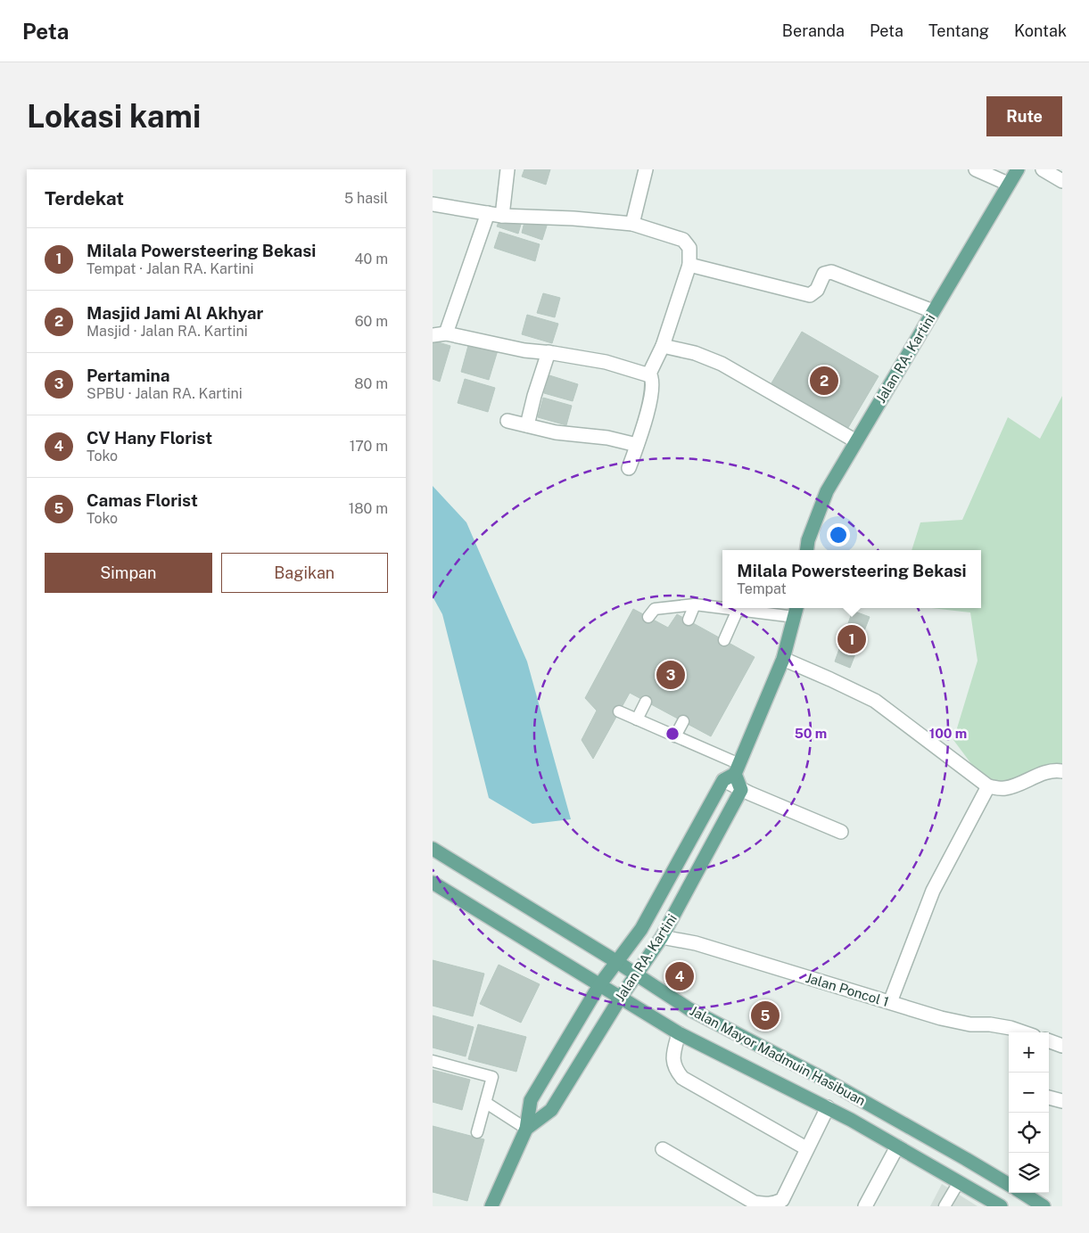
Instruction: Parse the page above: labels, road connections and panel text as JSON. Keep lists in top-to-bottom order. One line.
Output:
{"streets":{"main road":["Jalan RA. Kartini","Jalan Mayor Madmuin Hasibuan"],"street":["Jalan Poncol 1"]},"crossings":[["Jalan RA. Kartini","Jalan Poncol 1"],["Jalan RA. Kartini","Jalan Mayor Madmuin Hasibuan"]],"page":{"header":"Peta","nav":["Beranda","Peta","Tentang","Kontak"],"buttons":["Rute",["Simpan","Bagikan"]],"title":"Lokasi kami","heading":["Terdekat","5 hasil"],"list":[{"mark":"1","name":"Milala Powersteering Bekasi","note":"Tempat · Jalan RA. Kartini","value":"40 m"},{"mark":"2","name":"Masjid Jami Al Akhyar","note":"Masjid · Jalan RA. Kartini","value":"60 m"},{"mark":"3","name":"Pertamina","note":"SPBU · Jalan RA. Kartini","value":"80 m"},{"mark":"4","name":"CV Hany Florist","note":"Toko","value":"170 m"},{"mark":"5","name":"Camas Florist","note":"Toko","value":"180 m"}],"pins":["2","1","3","4","5"],"popup":["Milala Powersteering Bekasi","Tempat"],"map_buttons":["+","−"]},"rings":["50 m","100 m"]}
